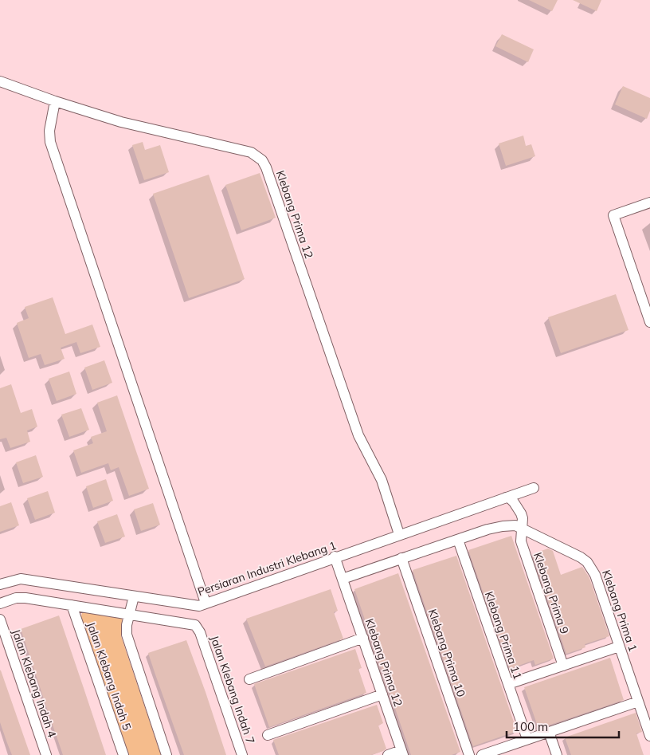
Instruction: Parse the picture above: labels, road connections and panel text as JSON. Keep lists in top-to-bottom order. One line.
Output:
{"streets":{"street":["Klebang Prima 12","Persiaran Industri Klebang 1","Klebang Prima 9","Klebang Prima 1","Klebang Prima 11","Klebang Prima 10","Jalan Klebang Indah 5","Jalan Klebang Indah 4","Jalan Klebang Indah 7"]},"crossings":[["Klebang Prima 12","Persiaran Industri Klebang 1"],["Klebang Prima 12","Klebang Prima 1"],["Persiaran Industri Klebang 1","Klebang Prima 9"],["Klebang Prima 9","Klebang Prima 1"],["Klebang Prima 1","Klebang Prima 11"],["Klebang Prima 1","Klebang Prima 10"]],"scale_bar":"100 m"}
